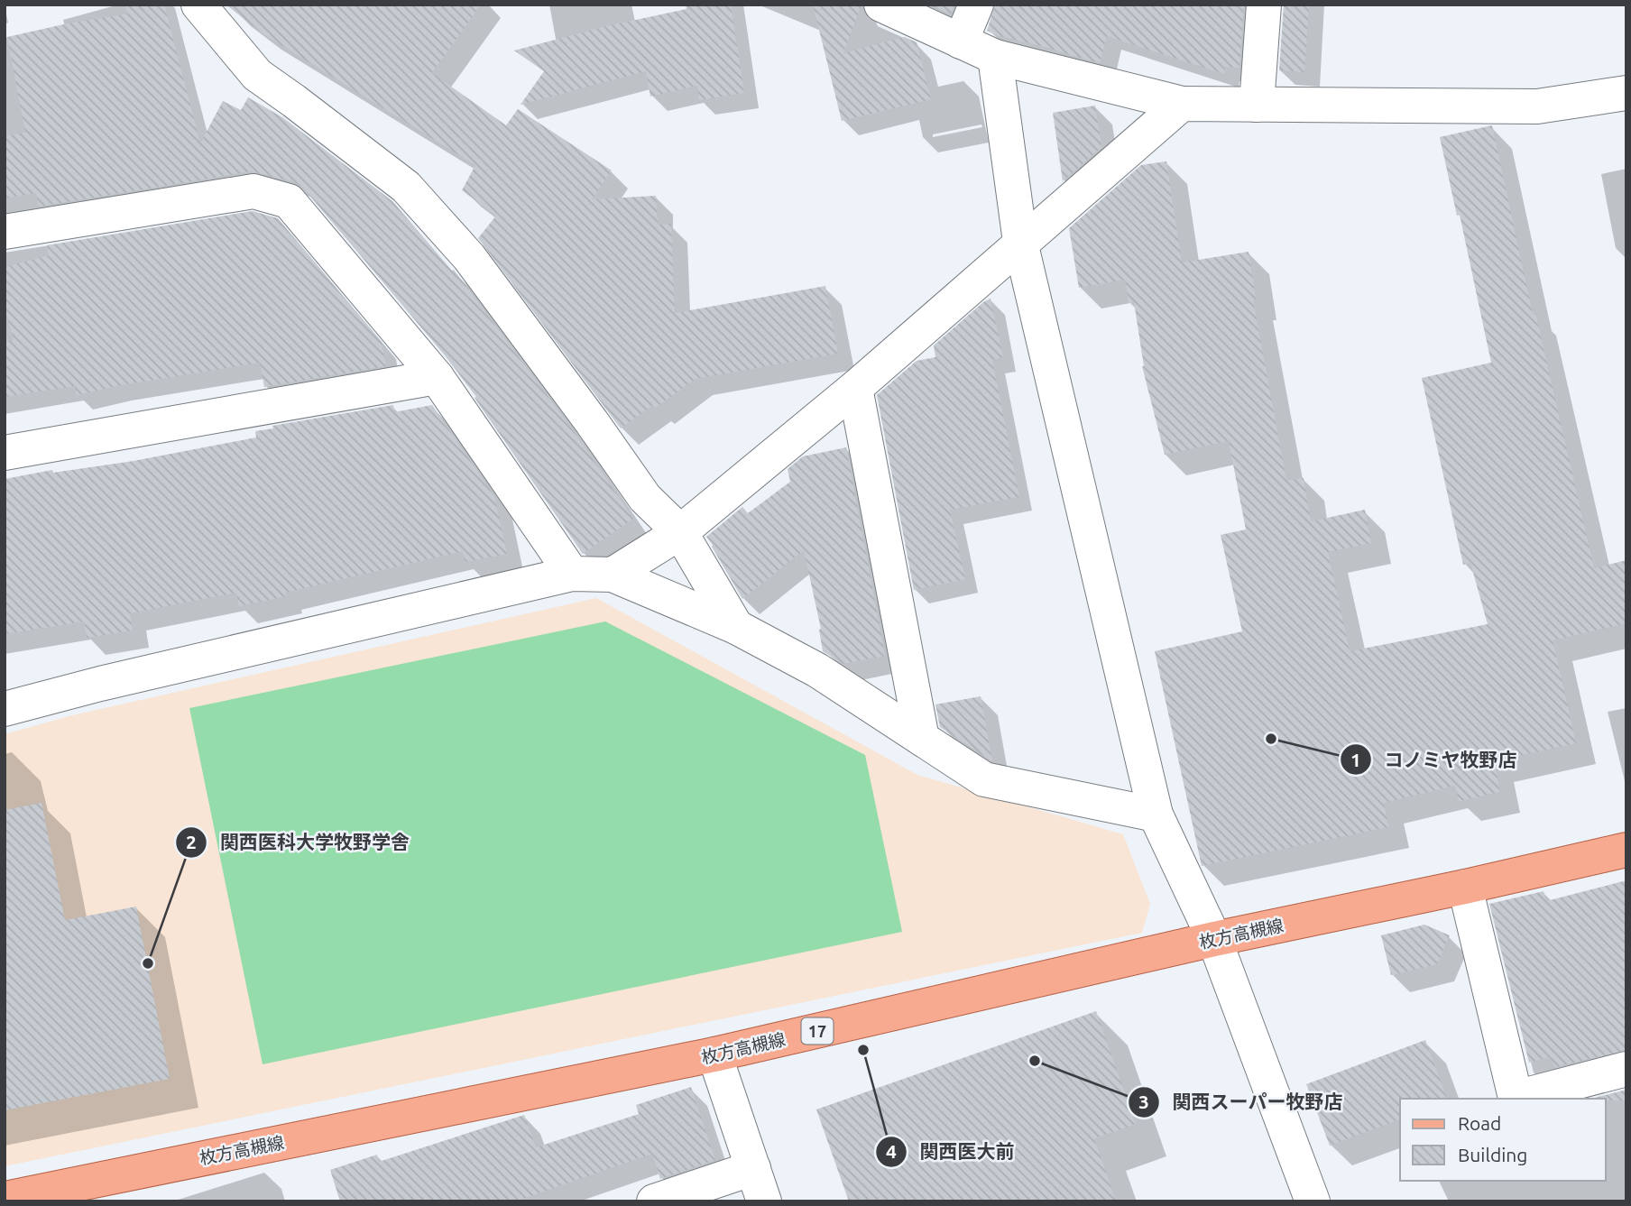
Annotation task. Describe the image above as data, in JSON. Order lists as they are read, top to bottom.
{
  "streets": {
    "main road": ["枚方高槻線", "17"]
  },
  "places": [
    "コノミヤ牧野店",
    "関西医科大学牧野学舎",
    "関西医大前",
    "関西スーパー牧野店"
  ],
  "legend": ["Road", "Building"]
}
